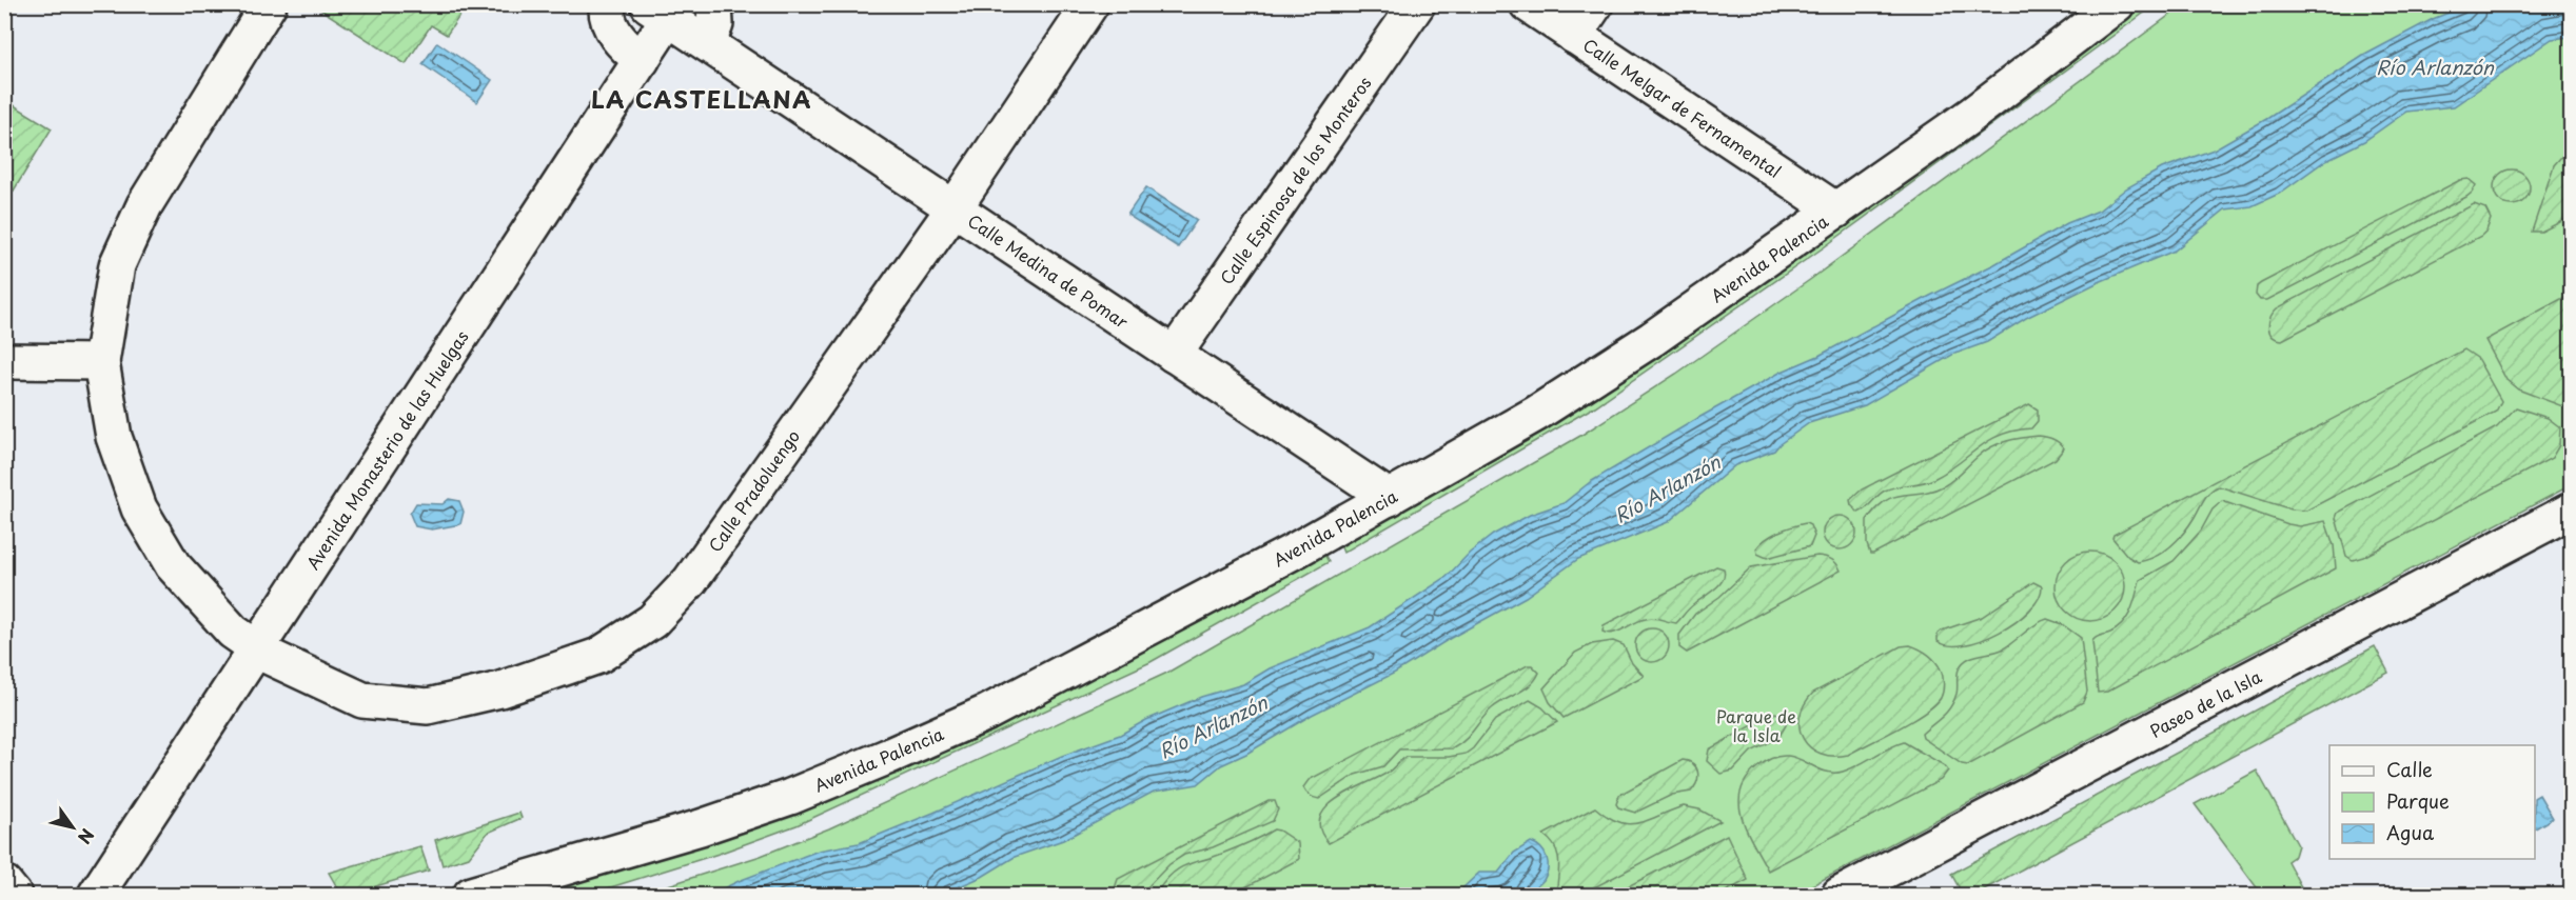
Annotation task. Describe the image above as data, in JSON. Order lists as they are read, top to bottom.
{
  "streets": {
    "main road": [
      "Calle Melgar de Fernamental",
      "Calle Espinosa de los Monteros",
      "Avenida Palencia",
      "Calle Medina de Pomar",
      "Avenida Monasterio de las Huelgas",
      "Calle Pradoluengo",
      "Paseo de la Isla"
    ]
  },
  "crossings": [
    ["Calle Melgar de Fernamental", "Avenida Palencia"],
    ["Calle Espinosa de los Monteros", "Calle Medina de Pomar"],
    ["Avenida Palencia", "Calle Medina de Pomar"],
    ["Calle Medina de Pomar", "Avenida Monasterio de las Huelgas"],
    ["Calle Medina de Pomar", "Calle Pradoluengo"],
    ["Avenida Monasterio de las Huelgas", "Calle Pradoluengo"]
  ],
  "districts": ["LA CASTELLANA"],
  "water": ["Río Arlanzón"],
  "parks": ["Parque de la Isla"],
  "legend": ["Calle", "Parque", "Agua"],
  "north": "bottom right"
}
